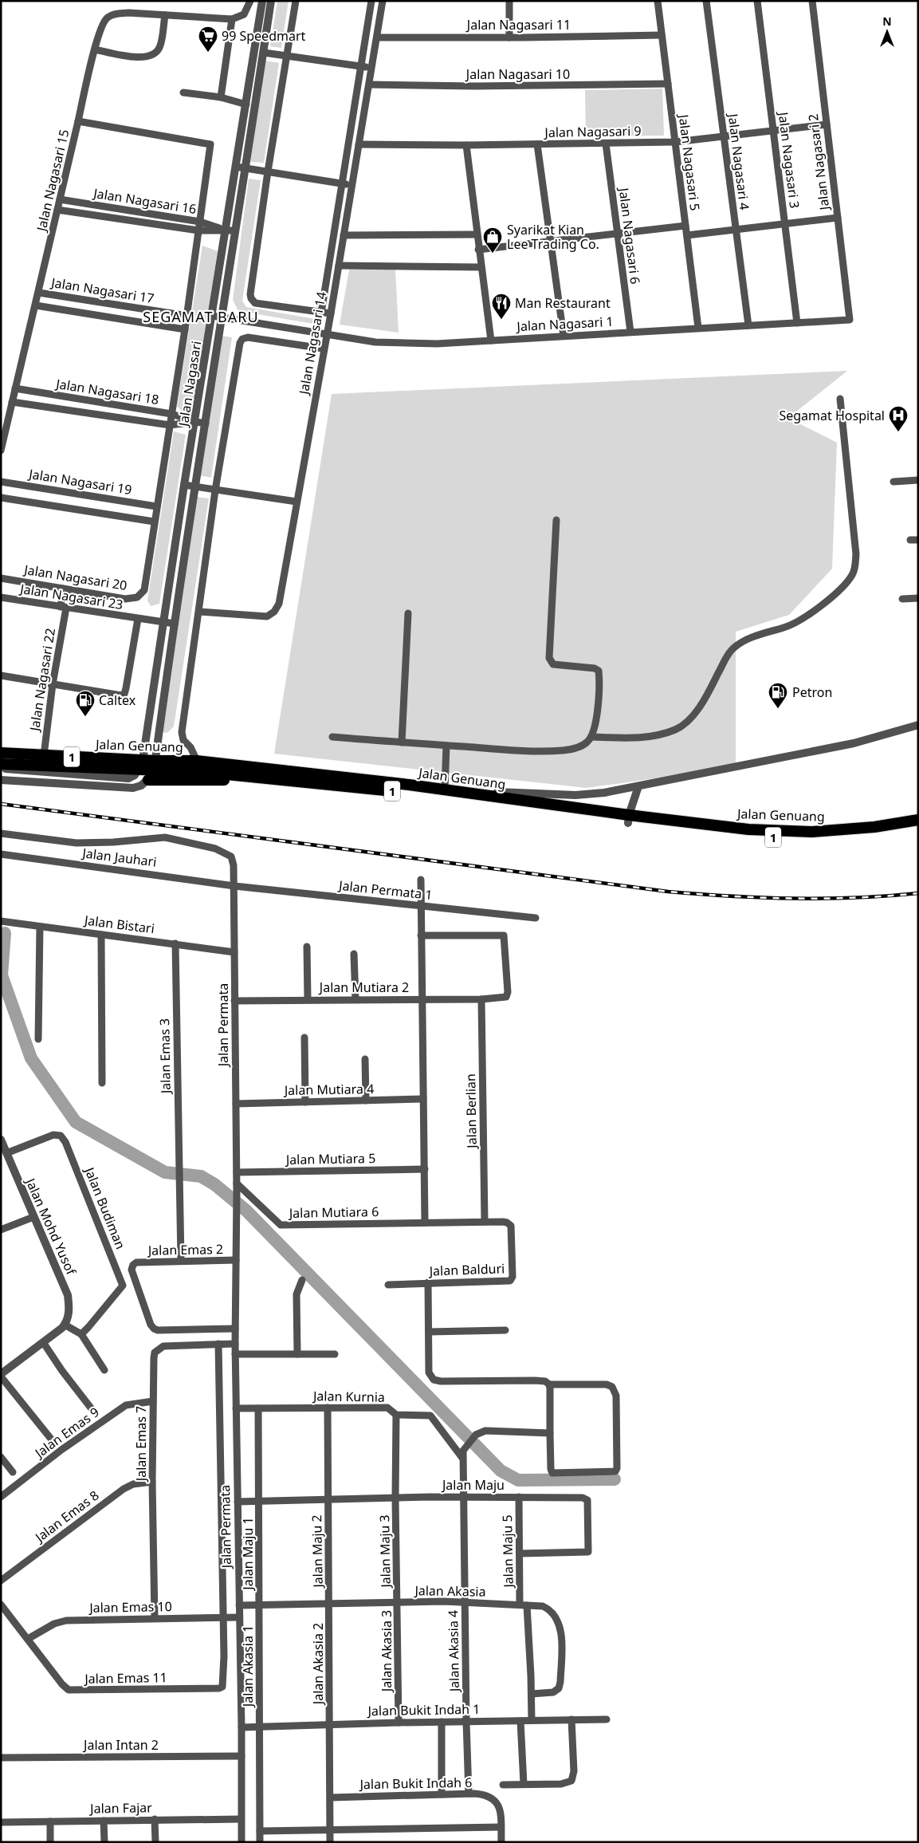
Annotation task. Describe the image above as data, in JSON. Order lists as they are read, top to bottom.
{
  "streets": {
    "highway": ["Jalan Genuang", "1"],
    "street": [
      "Jalan Nagasari 11",
      "Jalan Nagasari 10",
      "Jalan Nagasari 9",
      "Jalan Nagasari 3",
      "Jalan Nagasari 4",
      "Jalan Nagasari 2",
      "Jalan Nagasari 5",
      "Jalan Nagasari 15",
      "Jalan Nagasari 16",
      "Jalan Nagasari 6",
      "Jalan Nagasari 17",
      "Jalan Nagasari 1",
      "Jalan Nagasari 14",
      "Jalan Nagasari",
      "Jalan Nagasari 18",
      "Jalan Nagasari 19",
      "Jalan Nagasari 20",
      "Jalan Nagasari 23",
      "Jalan Nagasari 22",
      "Jalan Jauhari",
      "Jalan Permata 1",
      "Jalan Bistari",
      "Jalan Mutiara 2",
      "Jalan Permata",
      "Jalan Emas 3",
      "Jalan Mutiara 4",
      "Jalan Berlian",
      "Jalan Mutiara 5",
      "Jalan Budiman",
      "Jalan Mutiara 6",
      "Jalan Mohd Yusof",
      "Jalan Emas 2",
      "Jalan Balduri",
      "Jalan Kurnia",
      "Jalan Emas 9",
      "Jalan Emas 7",
      "Jalan Maju",
      "Jalan Emas 8",
      "Jalan Maju 2",
      "Jalan Maju 3",
      "Jalan Maju 5",
      "Jalan Maju 1",
      "Jalan Akasia",
      "Jalan Emas 10",
      "Jalan Akasia 3",
      "Jalan Akasia 4",
      "Jalan Akasia 2",
      "Jalan Akasia 1",
      "Jalan Emas 11",
      "Jalan Bukit Indah 1",
      "Jalan Intan 2",
      "Jalan Bukit Indah 6",
      "Jalan Fajar"
    ]
  },
  "crossings": [
    ["Jalan Nagasari 11", "Jalan Nagasari 5"],
    ["Jalan Nagasari 11", "Jalan Nagasari 14"],
    ["Jalan Nagasari 10", "Jalan Nagasari 5"],
    ["Jalan Nagasari 10", "Jalan Nagasari 14"],
    ["Jalan Nagasari 9", "Jalan Nagasari 3"],
    ["Jalan Nagasari 9", "Jalan Nagasari 4"],
    ["Jalan Nagasari 9", "Jalan Nagasari 2"],
    ["Jalan Nagasari 9", "Jalan Nagasari 5"],
    ["Jalan Nagasari 9", "Jalan Nagasari 6"],
    ["Jalan Nagasari 9", "Jalan Nagasari 14"],
    ["Jalan Nagasari 3", "Jalan Nagasari 1"],
    ["Jalan Nagasari 4", "Jalan Nagasari 1"],
    ["Jalan Nagasari 2", "Jalan Nagasari 1"],
    ["Jalan Nagasari 5", "Jalan Nagasari 1"],
    ["Jalan Nagasari 15", "Jalan Nagasari 16"],
    ["Jalan Nagasari 15", "Jalan Nagasari 17"],
    ["Jalan Nagasari 15", "Jalan Nagasari 18"],
    ["Jalan Nagasari 16", "Jalan Nagasari"],
    ["Jalan Nagasari 6", "Jalan Nagasari 1"],
    ["Jalan Nagasari 1", "Jalan Nagasari 14"],
    ["Jalan Nagasari 1", "Jalan Nagasari"],
    ["Jalan Nagasari", "Jalan Nagasari 18"],
    ["Jalan Nagasari", "Jalan Nagasari 23"],
    ["Jalan Nagasari", "Jalan Genuang"],
    ["Jalan Nagasari 20", "Jalan Nagasari 22"],
    ["Jalan Nagasari 23", "Jalan Nagasari 22"],
    ["Jalan Nagasari 22", "Jalan Genuang"],
    ["Jalan Jauhari", "Jalan Permata 1"],
    ["Jalan Jauhari", "Jalan Permata"],
    ["Jalan Permata 1", "Jalan Permata"],
    ["Jalan Bistari", "Jalan Permata"],
    ["Jalan Bistari", "Jalan Emas 3"],
    ["Jalan Mutiara 2", "Jalan Permata"],
    ["Jalan Permata", "Jalan Mutiara 4"],
    ["Jalan Permata", "Jalan Mutiara 5"],
    ["Jalan Permata", "Jalan Mutiara 6"],
    ["Jalan Permata", "Jalan Emas 2"],
    ["Jalan Permata", "Jalan Kurnia"],
    ["Jalan Permata", "Jalan Emas 7"],
    ["Jalan Permata", "Jalan Maju"],
    ["Jalan Permata", "Jalan Akasia"],
    ["Jalan Permata", "Jalan Emas 10"],
    ["Jalan Permata", "Jalan Bukit Indah 1"],
    ["Jalan Permata", "Jalan Intan 2"],
    ["Jalan Permata", "Jalan Fajar"],
    ["Jalan Emas 3", "Jalan Emas 2"],
    ["Jalan Berlian", "Jalan Mutiara 6"],
    ["Jalan Berlian", "Jalan Balduri"],
    ["Jalan Budiman", "Jalan Mohd Yusof"],
    ["Jalan Mutiara 6", "Jalan Balduri"],
    ["Jalan Kurnia", "Jalan Maju 2"],
    ["Jalan Kurnia", "Jalan Maju 3"],
    ["Jalan Kurnia", "Jalan Maju 1"],
    ["Jalan Kurnia", "Jalan Akasia 4"],
    ["Jalan Emas 9", "Jalan Emas 7"],
    ["Jalan Emas 7", "Jalan Emas 8"],
    ["Jalan Emas 7", "Jalan Emas 10"],
    ["Jalan Maju", "Jalan Maju 2"],
    ["Jalan Maju", "Jalan Maju 3"],
    ["Jalan Maju", "Jalan Maju 5"],
    ["Jalan Maju", "Jalan Maju 1"],
    ["Jalan Maju", "Jalan Akasia 4"],
    ["Jalan Maju 2", "Jalan Akasia"],
    ["Jalan Maju 2", "Jalan Akasia 2"],
    ["Jalan Maju 3", "Jalan Akasia"],
    ["Jalan Maju 3", "Jalan Akasia 3"],
    ["Jalan Maju 5", "Jalan Akasia"],
    ["Jalan Maju 5", "Jalan Bukit Indah 1"],
    ["Jalan Maju 1", "Jalan Akasia"],
    ["Jalan Maju 1", "Jalan Akasia 1"],
    ["Jalan Akasia", "Jalan Akasia 3"],
    ["Jalan Akasia", "Jalan Akasia 4"],
    ["Jalan Akasia", "Jalan Akasia 2"],
    ["Jalan Akasia", "Jalan Akasia 1"],
    ["Jalan Emas 10", "Jalan Emas 11"],
    ["Jalan Akasia 3", "Jalan Bukit Indah 1"],
    ["Jalan Akasia 4", "Jalan Bukit Indah 1"],
    ["Jalan Akasia 4", "Jalan Bukit Indah 6"],
    ["Jalan Akasia 2", "Jalan Bukit Indah 1"],
    ["Jalan Akasia 2", "Jalan Bukit Indah 6"],
    ["Jalan Akasia 1", "Jalan Bukit Indah 1"]
  ],
  "districts": ["SEGAMAT BARU"],
  "places": {
    "supermarket": ["99 Speedmart"],
    "shop": ["Syarikat Kian Lee Trading Co."],
    "restaurant": ["Man Restaurant"],
    "hospital": ["Segamat Hospital"],
    "fuel station": ["Petron", "Caltex"]
  },
  "north": "top"
}
